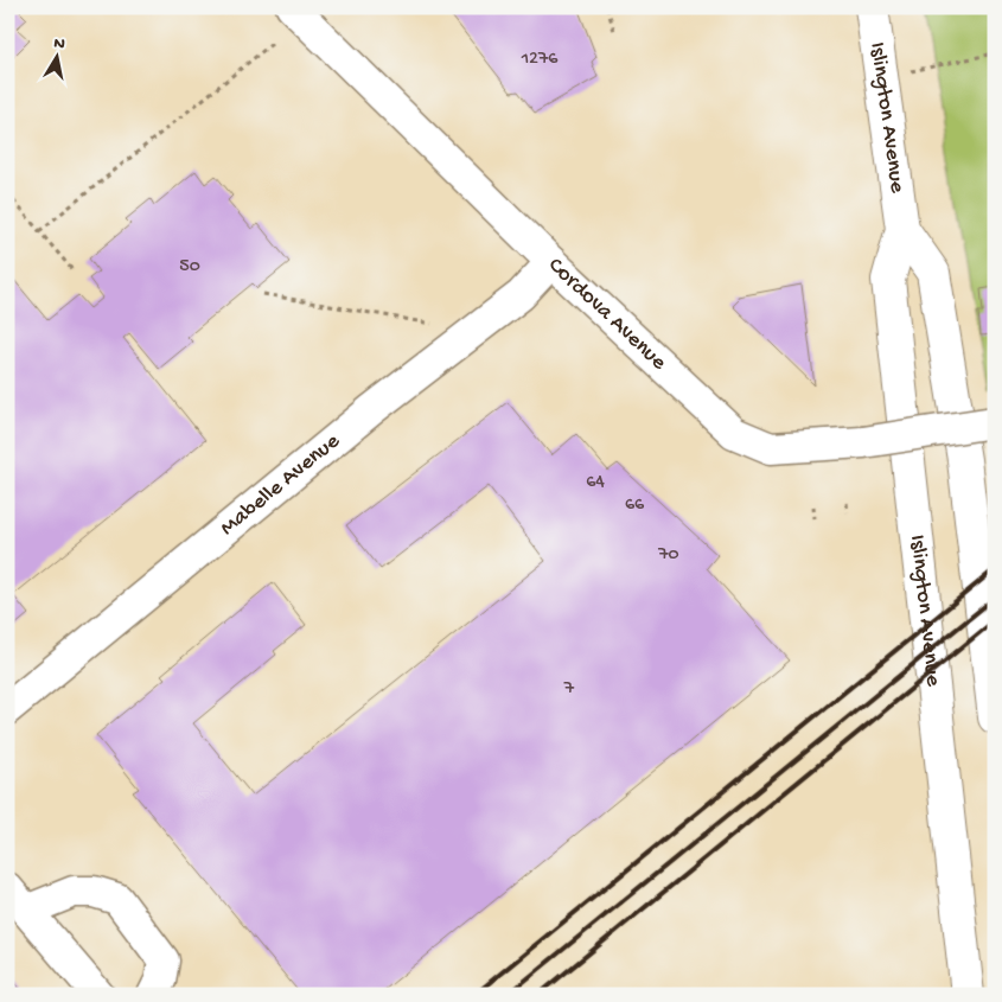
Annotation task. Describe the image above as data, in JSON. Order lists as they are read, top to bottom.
{
  "streets": {
    "main road": ["Islington Avenue"],
    "street": ["Cordova Avenue", "Mabelle Avenue"]
  },
  "crossings": [
    ["Cordova Avenue", "Mabelle Avenue"]
  ],
  "house_numbers": [
    "1276",
    "50",
    "64",
    "66",
    "70",
    "7"
  ],
  "north": "top"
}
